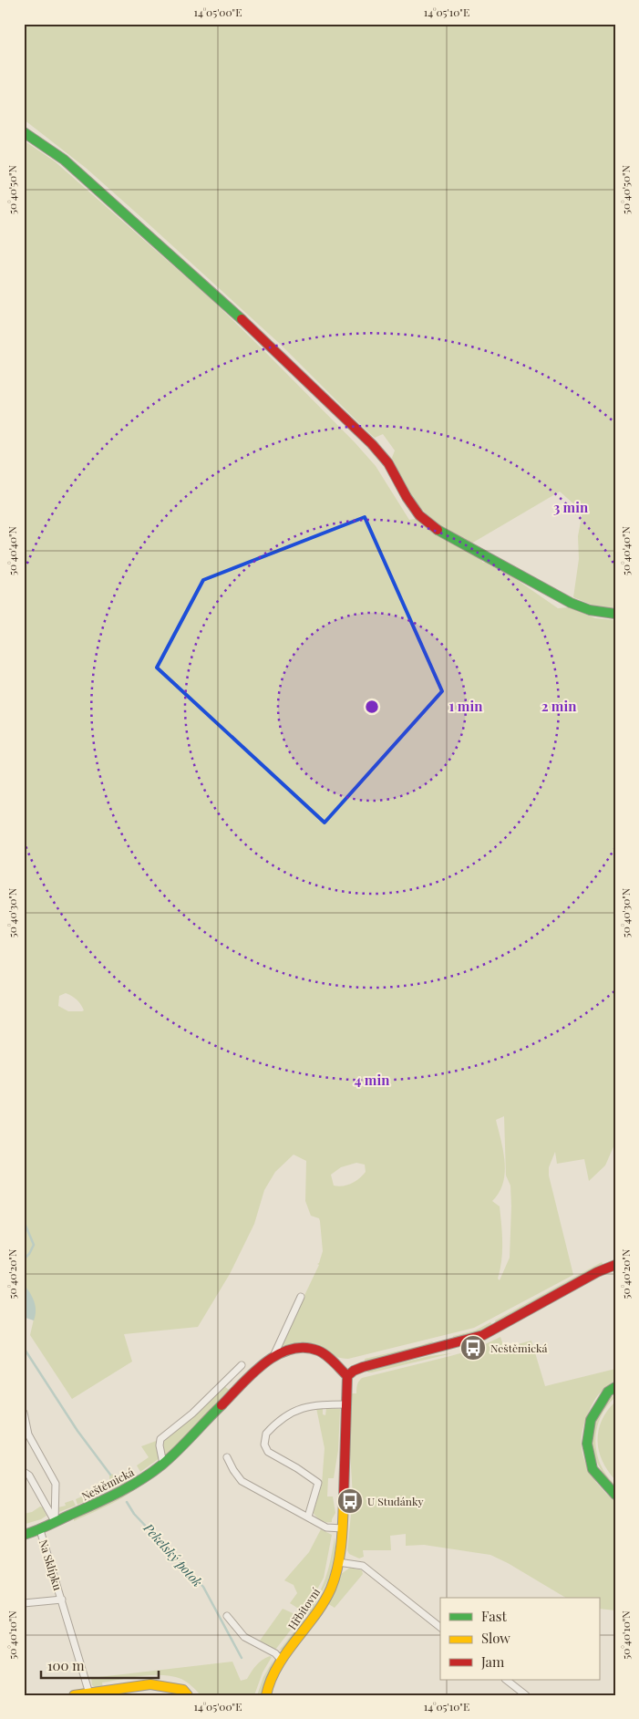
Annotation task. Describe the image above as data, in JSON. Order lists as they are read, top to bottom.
{
  "streets": {
    "street": ["Neštěmická", "Na Sklípku", "Hřbitovní"]
  },
  "crossings": [
    ["Neštěmická", "Na Sklípku"],
    ["Neštěmická", "Hřbitovní"]
  ],
  "water": ["Pekelský potok"],
  "places": {
    "bus stop": ["Neštěmická", "U Studánky"]
  },
  "legend": ["Fast", "Slow", "Jam"],
  "scale_bar": "100 m",
  "coordinates": [
    "14°05'00\"E",
    "14°05'10\"E",
    "50°40'50\"N",
    "50°40'40\"N",
    "50°40'30\"N",
    "50°40'20\"N",
    "50°40'10\"N"
  ],
  "rings": [
    "3 min",
    "1 min",
    "2 min",
    "4 min"
  ]
}
